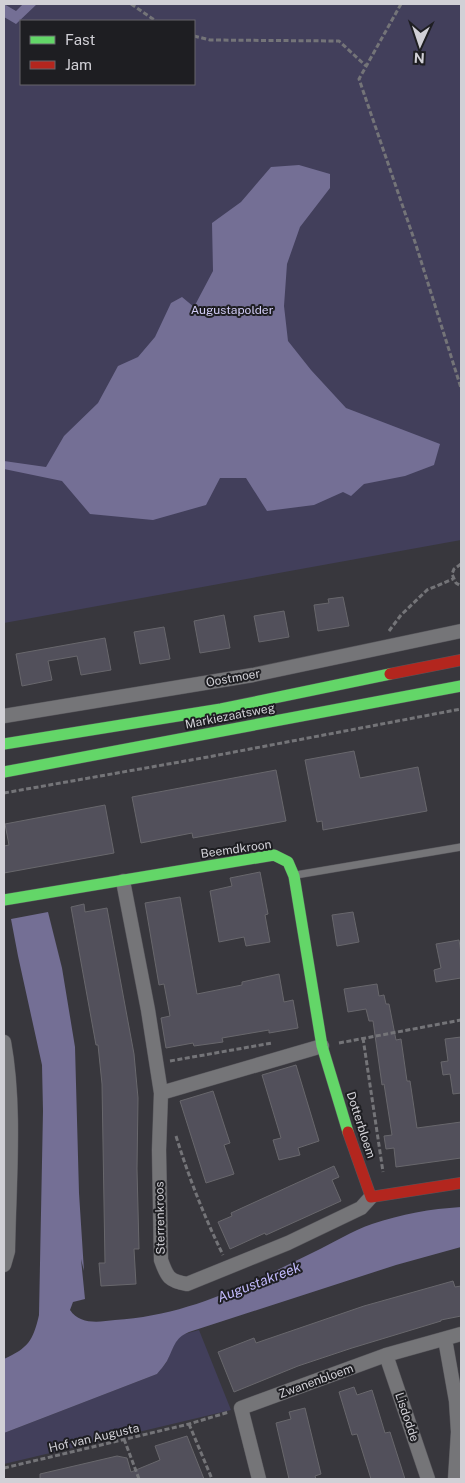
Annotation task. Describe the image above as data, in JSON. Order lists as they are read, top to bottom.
{
  "streets": {
    "main road": ["Markiezaatsweg", "Beemdkroon", "Dotterbloem"],
    "street": [
      "Oostmoer",
      "Sterrenkroos",
      "Zwanenbloem",
      "Lisdodde"
    ],
    "path": ["Hof van Augusta"]
  },
  "crossings": [
    ["Beemdkroon", "Dotterbloem"],
    ["Beemdkroon", "Sterrenkroos"],
    ["Dotterbloem", "Sterrenkroos"],
    ["Zwanenbloem", "Lisdodde"],
    ["Zwanenbloem", "Hof van Augusta"]
  ],
  "water": ["Augustakreek"],
  "parks": ["Augustapolder"],
  "legend": ["Fast", "Jam"],
  "north": "bottom"
}
